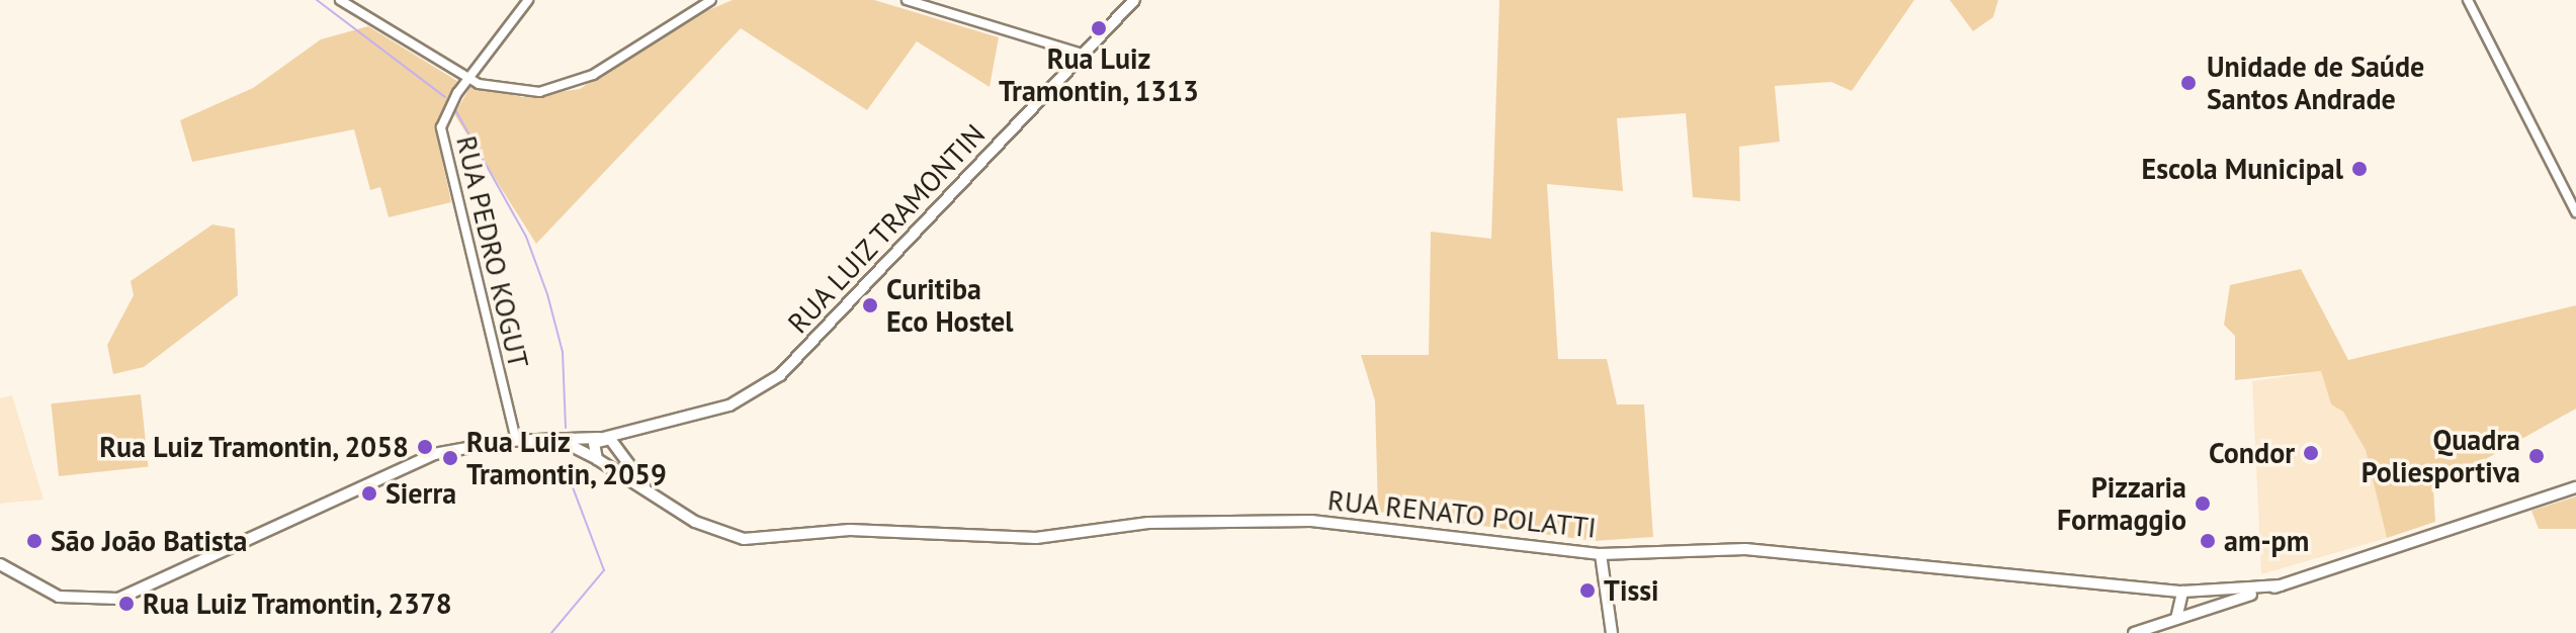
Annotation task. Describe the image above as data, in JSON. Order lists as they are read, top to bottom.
{
  "streets": {
    "main road": ["RUA LUIZ TRAMONTIN", "RUA RENATO POLATTI"],
    "street": ["RUA PEDRO KOGUT"]
  },
  "crossings": [
    ["RUA LUIZ TRAMONTIN", "RUA PEDRO KOGUT"],
    ["RUA LUIZ TRAMONTIN", "RUA RENATO POLATTI"]
  ],
  "places": [
    "Rua Luiz Tramontin, 1313",
    "Unidade de Saúde Santos Andrade",
    "Escola Municipal",
    "Curitiba Eco Hostel",
    "Rua Luiz Tramontin, 2058",
    "Condor",
    "Quadra Poliesportiva",
    "Rua Luiz Tramontin, 2059",
    "Sierra",
    "Pizzaria Formaggio",
    "São João Batista",
    "am-pm",
    "Tissi",
    "Rua Luiz Tramontin, 2378"
  ]
}
